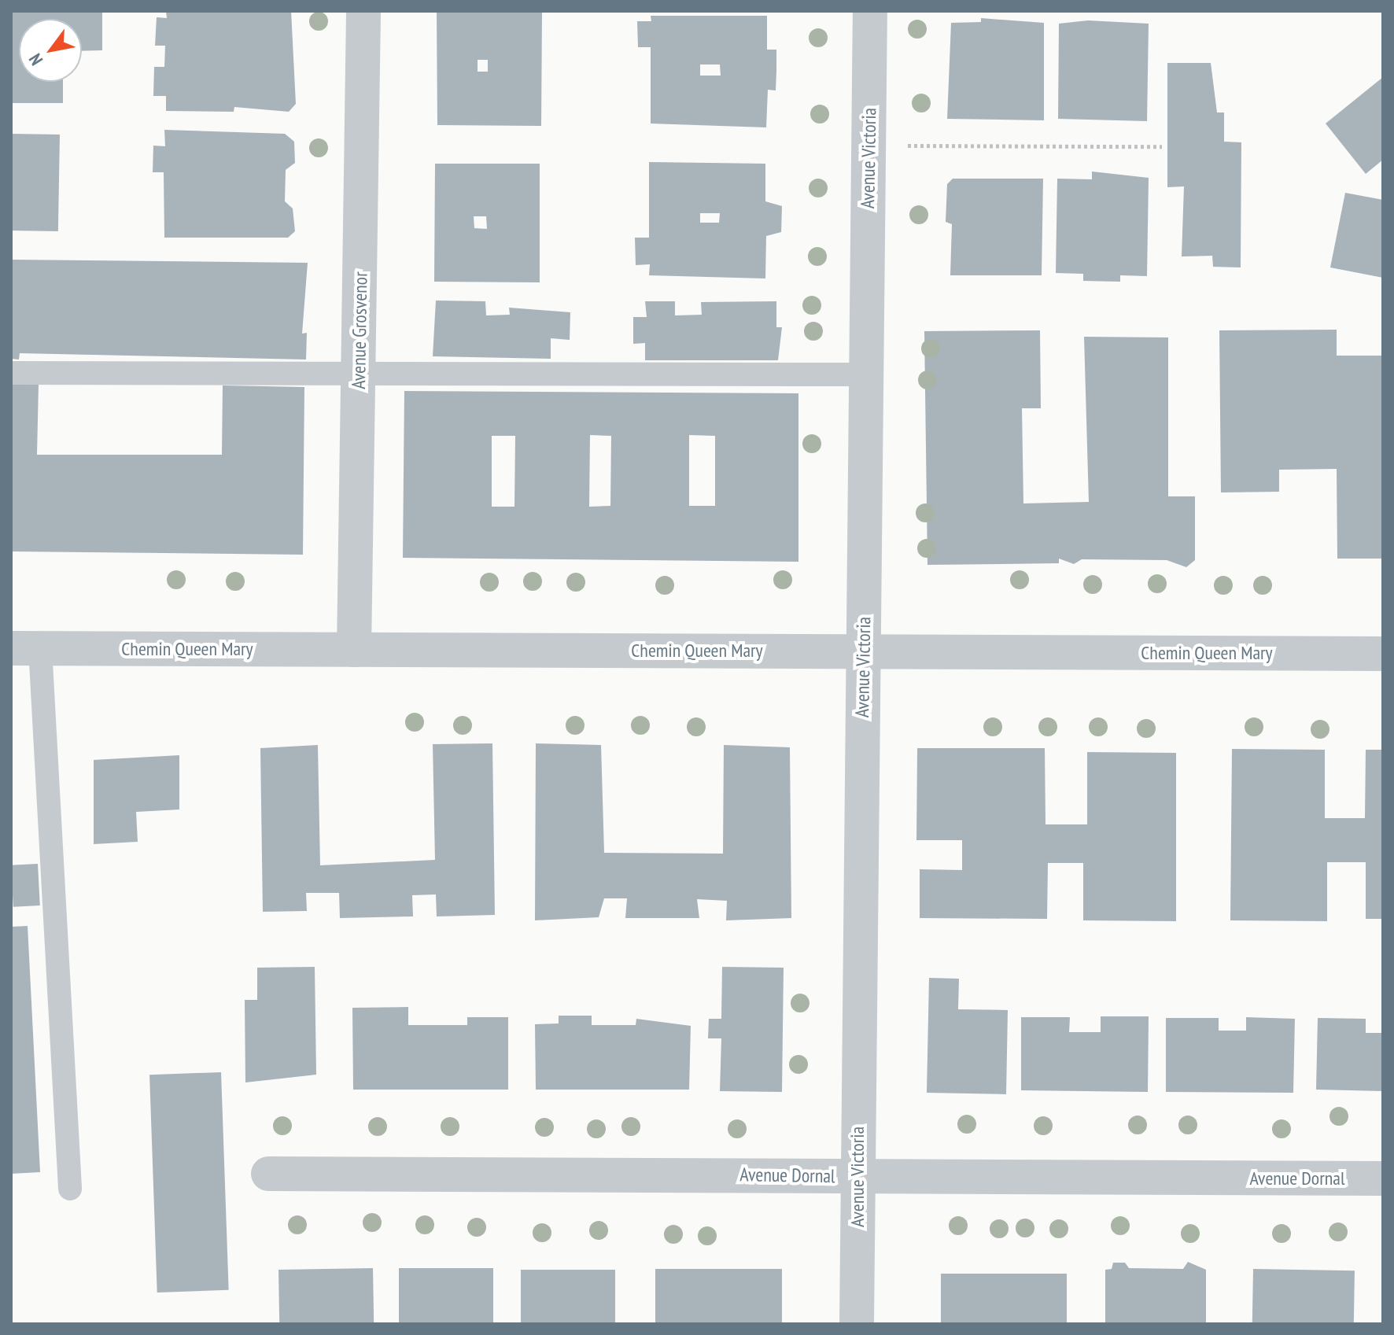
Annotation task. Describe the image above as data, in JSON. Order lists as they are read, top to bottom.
{
  "streets": {
    "street": [
      "Avenue Victoria",
      "Avenue Grosvenor",
      "Chemin Queen Mary",
      "Avenue Dornal"
    ]
  },
  "crossings": [
    ["Avenue Victoria", "Chemin Queen Mary"],
    ["Avenue Victoria", "Avenue Dornal"],
    ["Avenue Grosvenor", "Chemin Queen Mary"]
  ],
  "north": "bottom left"
}
